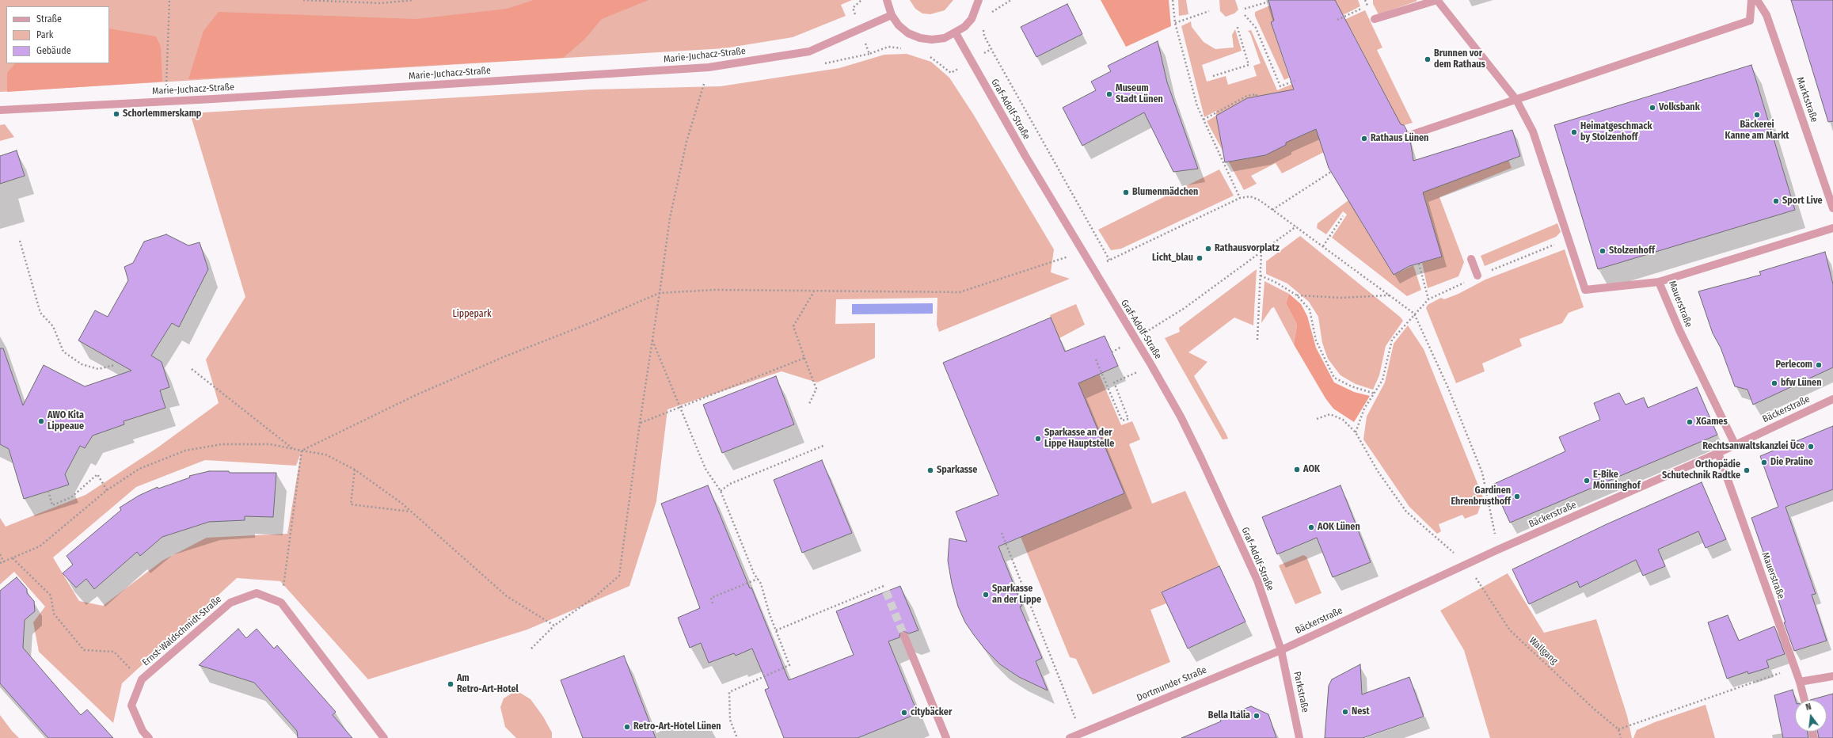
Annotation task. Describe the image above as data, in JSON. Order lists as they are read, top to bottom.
{
  "streets": {
    "street": [
      "Marie-Juchacz-Straße",
      "Marktstraße",
      "Graf-Adolf-Straße",
      "Mauerstraße",
      "Bäckerstraße",
      "Ernst-Waldschmidt-Straße",
      "Dortmunder Straße",
      "Parkstraße"
    ],
    "path": ["Wallgang"]
  },
  "crossings": [
    ["Graf-Adolf-Straße", "Bäckerstraße"],
    ["Graf-Adolf-Straße", "Dortmunder Straße"],
    ["Graf-Adolf-Straße", "Parkstraße"],
    ["Mauerstraße", "Bäckerstraße"],
    ["Bäckerstraße", "Wallgang"],
    ["Bäckerstraße", "Dortmunder Straße"],
    ["Bäckerstraße", "Parkstraße"],
    ["Dortmunder Straße", "Parkstraße"]
  ],
  "parks": ["Lippepark"],
  "places": [
    "Brunnen vor dem Rathaus",
    "Museum Stadt Lünen",
    "Volksbank",
    "Schorlemmerskamp",
    "Bäckerei Kanne am Markt",
    "Heimatgeschmack by Stolzenhoff",
    "Rathaus Lünen",
    "Blumenmädchen",
    "Sport Live",
    "Rathausvorplatz",
    "Stolzenhoff",
    "Licht_blau",
    "Perlecom",
    "bfw Lünen",
    "AWO Kita Lippeaue",
    "XGames",
    "Sparkasse an der Lippe Hauptstelle",
    "Rechtsanwaltskanzlei Üce",
    "Die Praline",
    "AOK",
    "Sparkasse",
    "Orthopädie Schutechnik Radtke",
    "E-Bike Mönninghof",
    "Gardinen Ehrenbrusthoff",
    "AOK Lünen",
    "Sparkasse an der Lippe",
    "Am Retro-Art-Hotel",
    "Nest",
    "citybäcker",
    "Bella Italia",
    "Retro-Art-Hotel Lünen"
  ],
  "legend": ["Straße", "Park", "Gebäude"],
  "north": "top"
}
